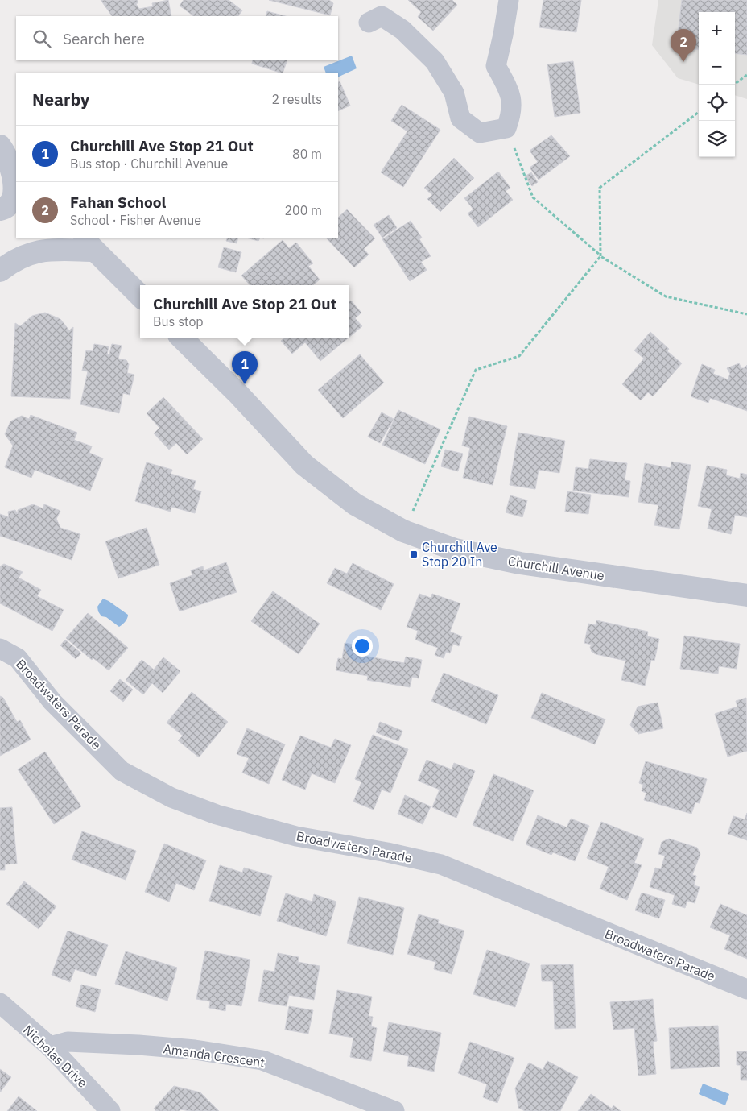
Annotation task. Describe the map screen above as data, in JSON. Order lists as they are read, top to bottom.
{
  "streets": {
    "street": [
      "Churchill Avenue",
      "Broadwaters Parade",
      "Amanda Crescent",
      "Nicholas Drive"
    ]
  },
  "crossings": [
    ["Amanda Crescent", "Nicholas Drive"]
  ],
  "places": {
    "transit": ["Churchill Ave Stop 20 In"]
  },
  "page": {
    "map_buttons": ["+", "−"],
    "search": "Search here",
    "pins": ["2", "1"],
    "heading": ["Nearby", "2 results"],
    "list": [
      {
        "mark": "1",
        "name": "Churchill Ave Stop 21 Out",
        "note": "Bus stop · Churchill Avenue",
        "value": "80 m"
      },
      {
        "mark": "2",
        "name": "Fahan School",
        "note": "School · Fisher Avenue",
        "value": "200 m"
      }
    ],
    "popup": ["Churchill Ave Stop 21 Out", "Bus stop"]
  }
}
